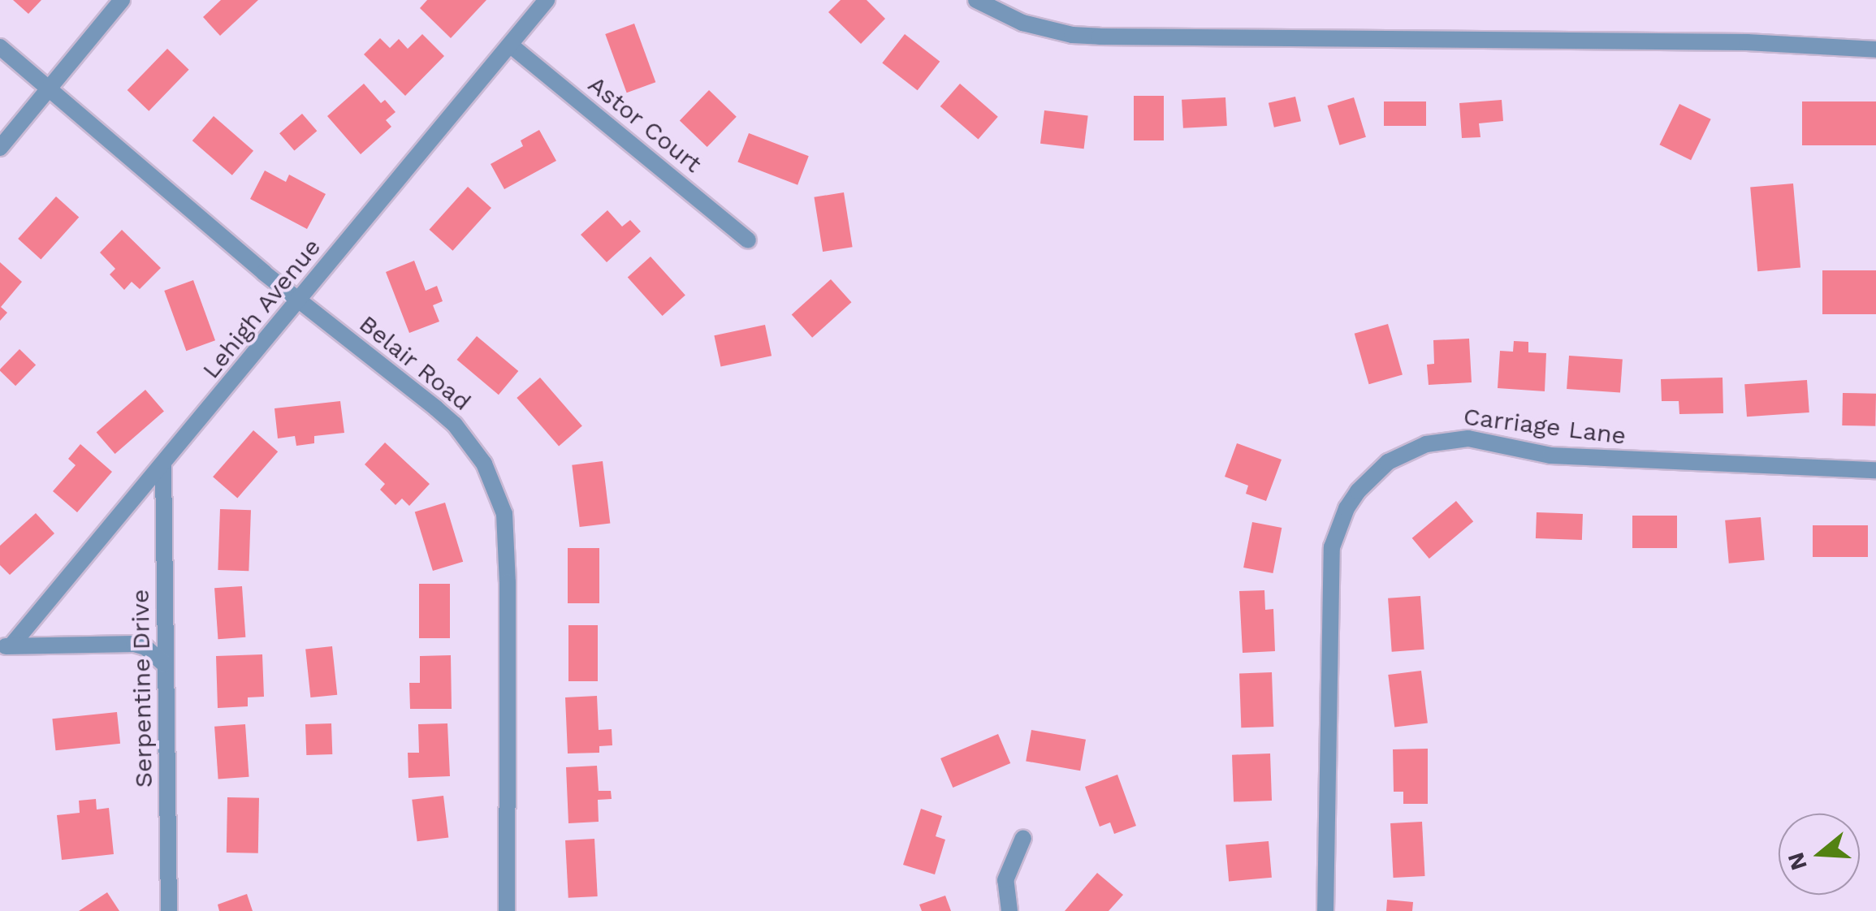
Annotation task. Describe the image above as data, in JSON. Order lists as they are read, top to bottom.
{
  "streets": {
    "street": [
      "Astor Court",
      "Lehigh Avenue",
      "Belair Road",
      "Carriage Lane",
      "Serpentine Drive"
    ]
  },
  "crossings": [
    ["Astor Court", "Lehigh Avenue"],
    ["Lehigh Avenue", "Belair Road"],
    ["Lehigh Avenue", "Serpentine Drive"]
  ],
  "north": "left"
}
